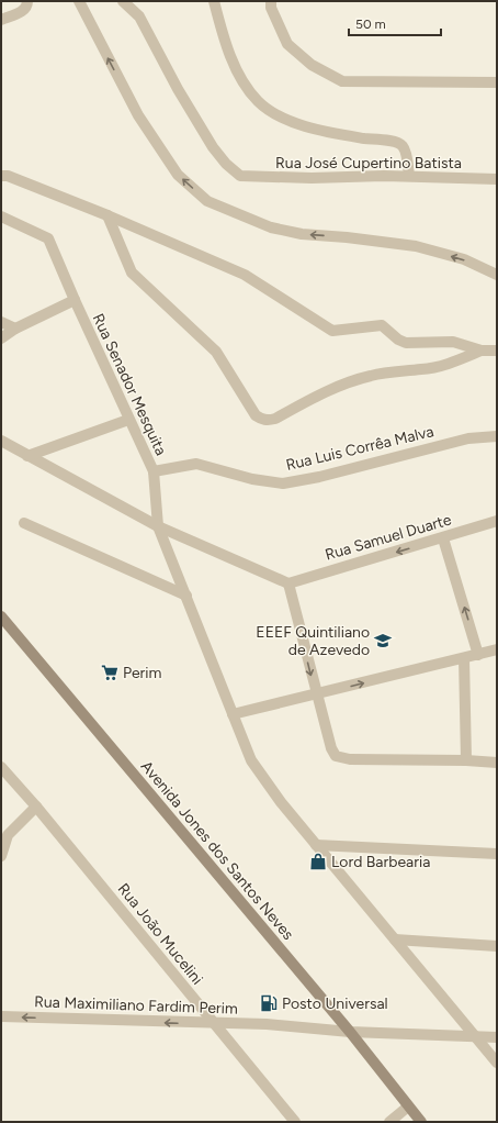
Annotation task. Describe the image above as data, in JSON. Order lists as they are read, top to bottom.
{
  "streets": {
    "main road": ["Avenida Jones dos Santos Neves"],
    "street": [
      "Rua José Cupertino Batista",
      "Rua Senador Mesquita",
      "Rua Luis Corrêa Malva",
      "Rua Samuel Duarte",
      "Rua João Mucelini",
      "Rua Maximiliano Fardim Perim"
    ]
  },
  "crossings": [
    ["Rua Senador Mesquita", "Rua Luis Corrêa Malva"],
    ["Rua Senador Mesquita", "Rua Maximiliano Fardim Perim"],
    ["Avenida Jones dos Santos Neves", "Rua Maximiliano Fardim Perim"],
    ["Rua João Mucelini", "Rua Maximiliano Fardim Perim"]
  ],
  "one_way": ["Rua Samuel Duarte", "Rua Maximiliano Fardim Perim"],
  "places": {
    "school or university": ["EEEF Quintiliano de Azevedo"],
    "supermarket": ["Perim"],
    "shop": ["Lord Barbearia"],
    "fuel station": ["Posto Universal"]
  },
  "scale_bar": "50 m"
}
